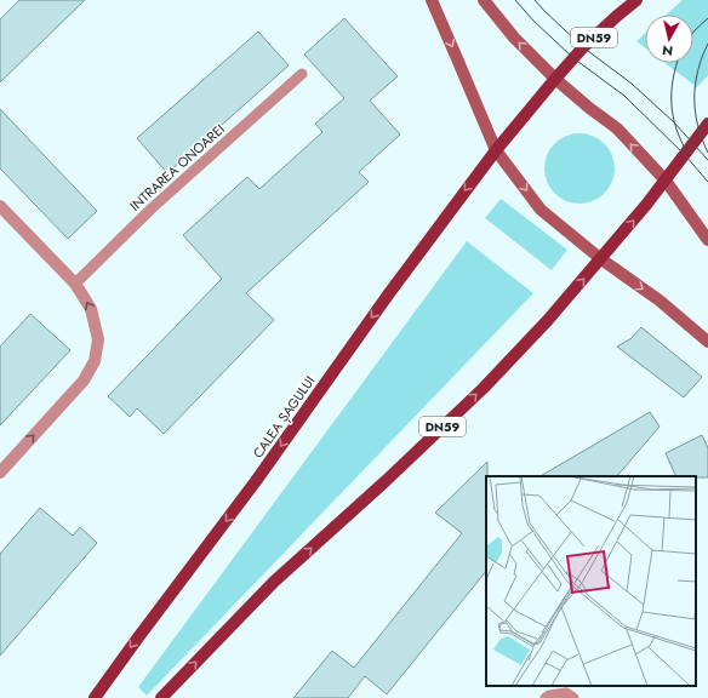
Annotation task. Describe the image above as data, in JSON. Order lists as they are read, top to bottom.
{
  "streets": {
    "main road": ["DN59", "CALEA ȘAGULUI"],
    "lane": ["INTRAREA ONOAREI"]
  },
  "crossings": [
    ["DN59", "CALEA ȘAGULUI"]
  ],
  "north": "bottom"
}
